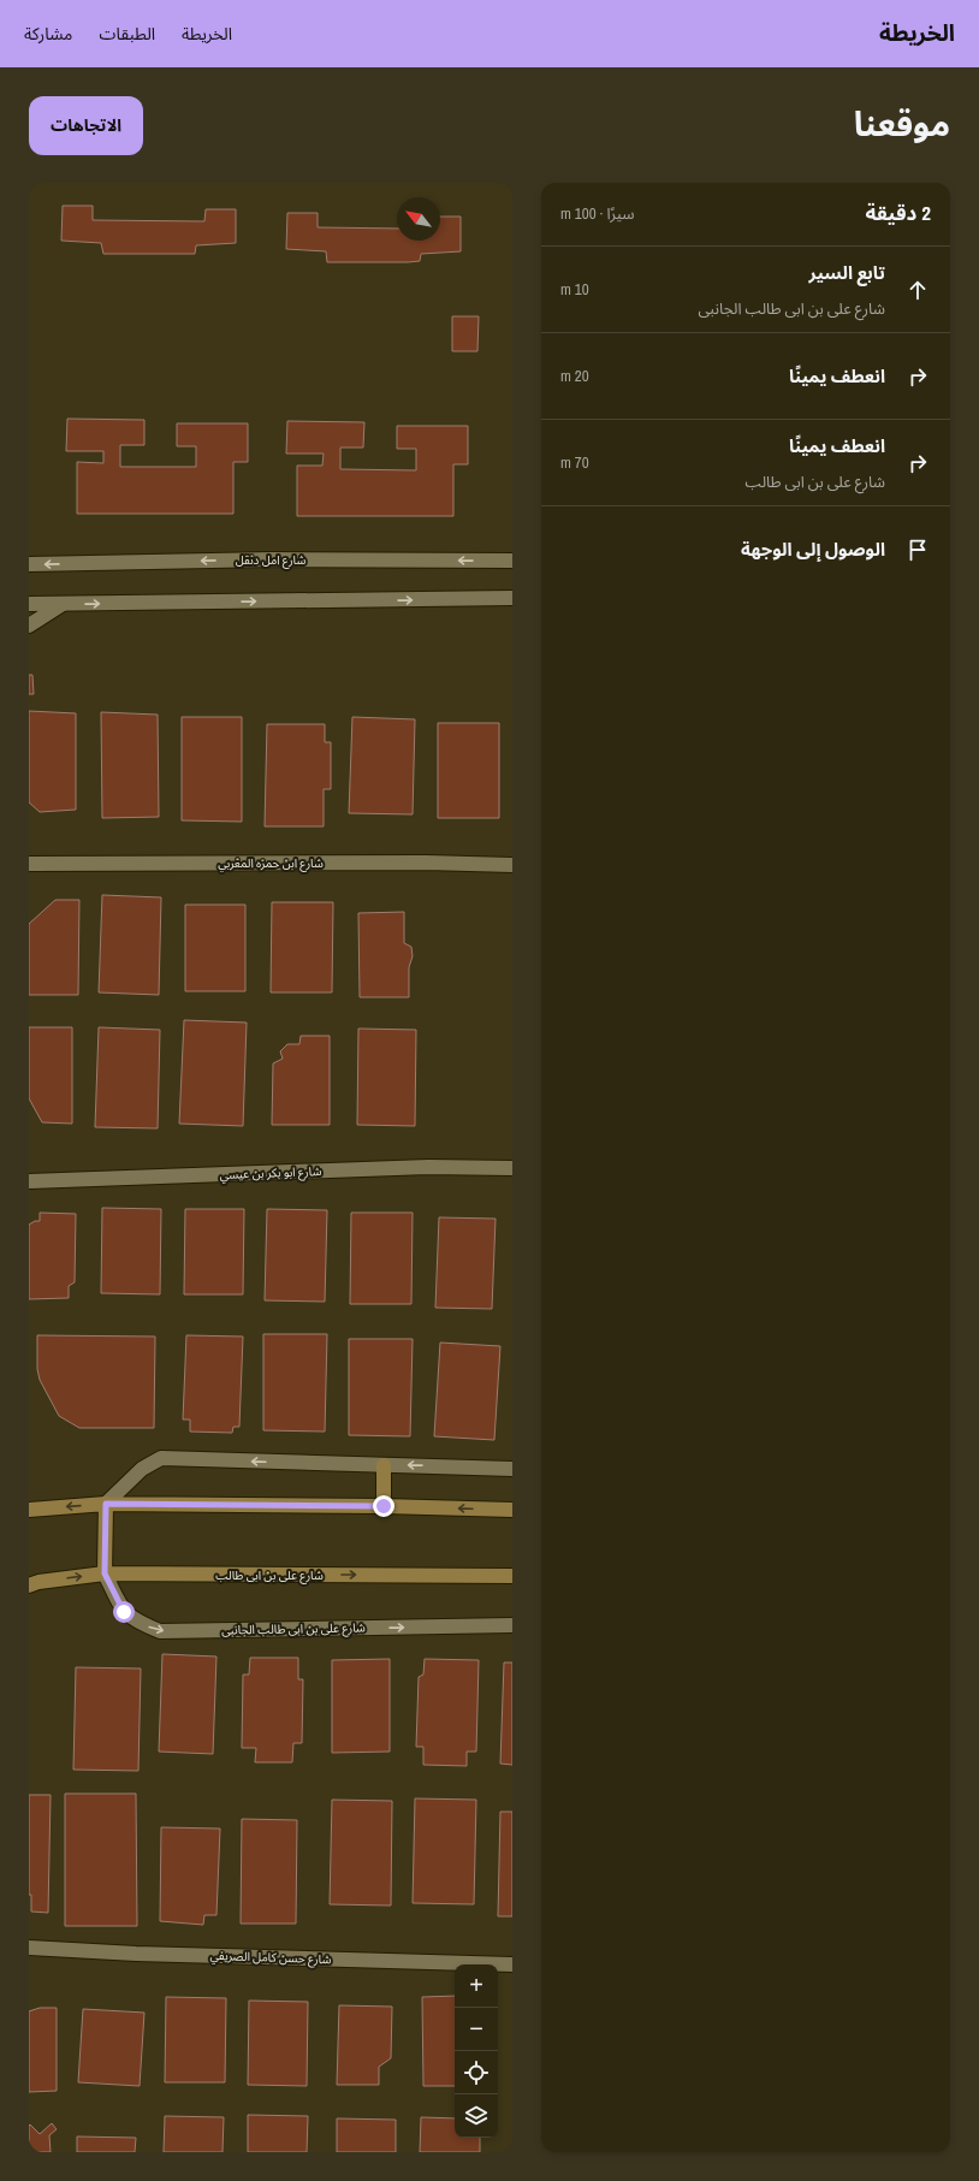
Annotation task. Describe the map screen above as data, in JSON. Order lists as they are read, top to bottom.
{
  "streets": {
    "main road": ["شارع على بن ابى طالب"],
    "street": [
      "شارع امل دنقل",
      "شارع ابن حمزه المغربي",
      "شارع ابو بكر بن عيسي",
      "شارع على بن ابى طالب الجانبى",
      "شارع حسن كامل الصريفي"
    ]
  },
  "crossings": [
    ["شارع على بن ابى طالب", "شارع على بن ابى طالب الجانبى"]
  ],
  "one_way": ["شارع على بن ابى طالب الجانبى"],
  "north": "top left",
  "page": {
    "header": "الخريطة",
    "nav": ["الخريطة", "الطبقات", "مشاركة"],
    "title": "موقعنا",
    "buttons": "الاتجاهات",
    "heading": ["2 دقيقة", "سيرًا · 100 m"],
    "list": [
      ["تابع السير", "شارع على بن ابى طالب الجانبى", "10 m"],
      ["انعطف يمينًا", "20 m"],
      ["انعطف يمينًا", "شارع على بن ابى طالب", "70 m"],
      "الوصول إلى الوجهة"
    ],
    "map_buttons": ["+", "−"]
  }
}
